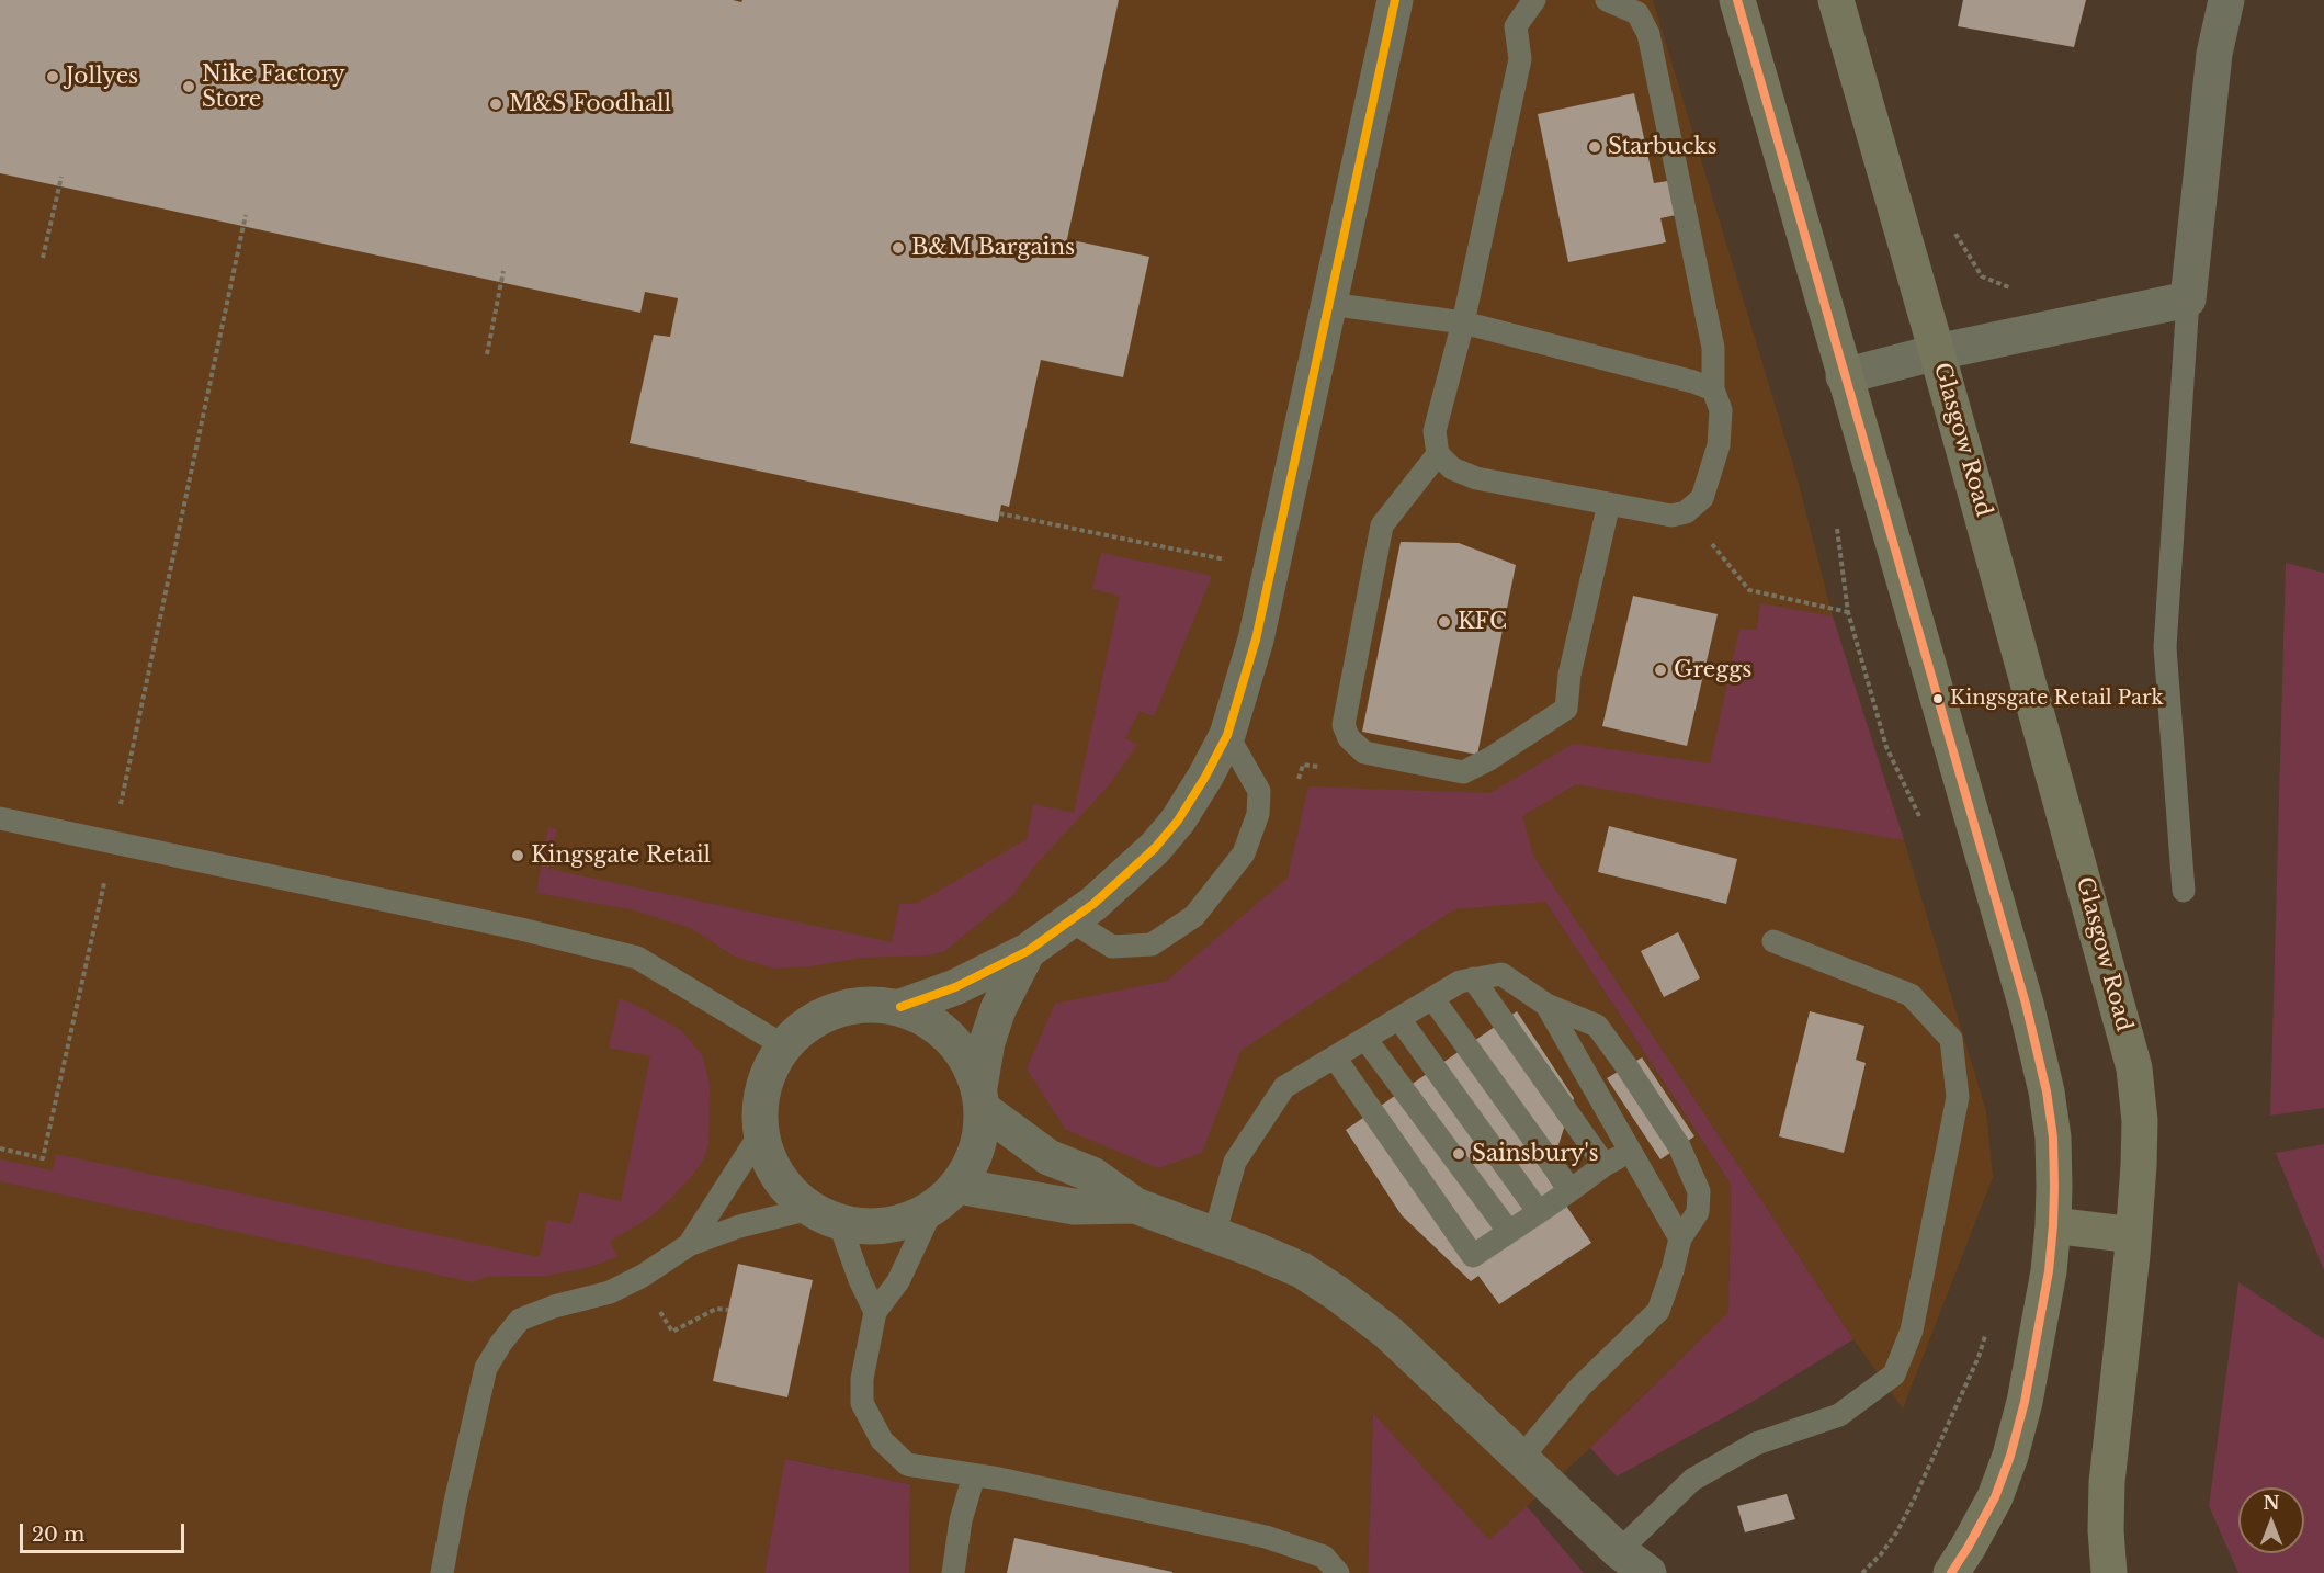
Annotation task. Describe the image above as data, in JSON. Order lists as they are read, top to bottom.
{
  "streets": {
    "main road": ["Glasgow Road"]
  },
  "places": [
    "Jollyes",
    "Nike Factory Store",
    "M&S Foodhall",
    "Starbucks",
    "B&M Bargains",
    "KFC",
    "Greggs",
    "Kingsgate Retail Park",
    "Kingsgate Retail",
    "Sainsbury's"
  ],
  "scale_bar": "20 m",
  "north": "top"
}
